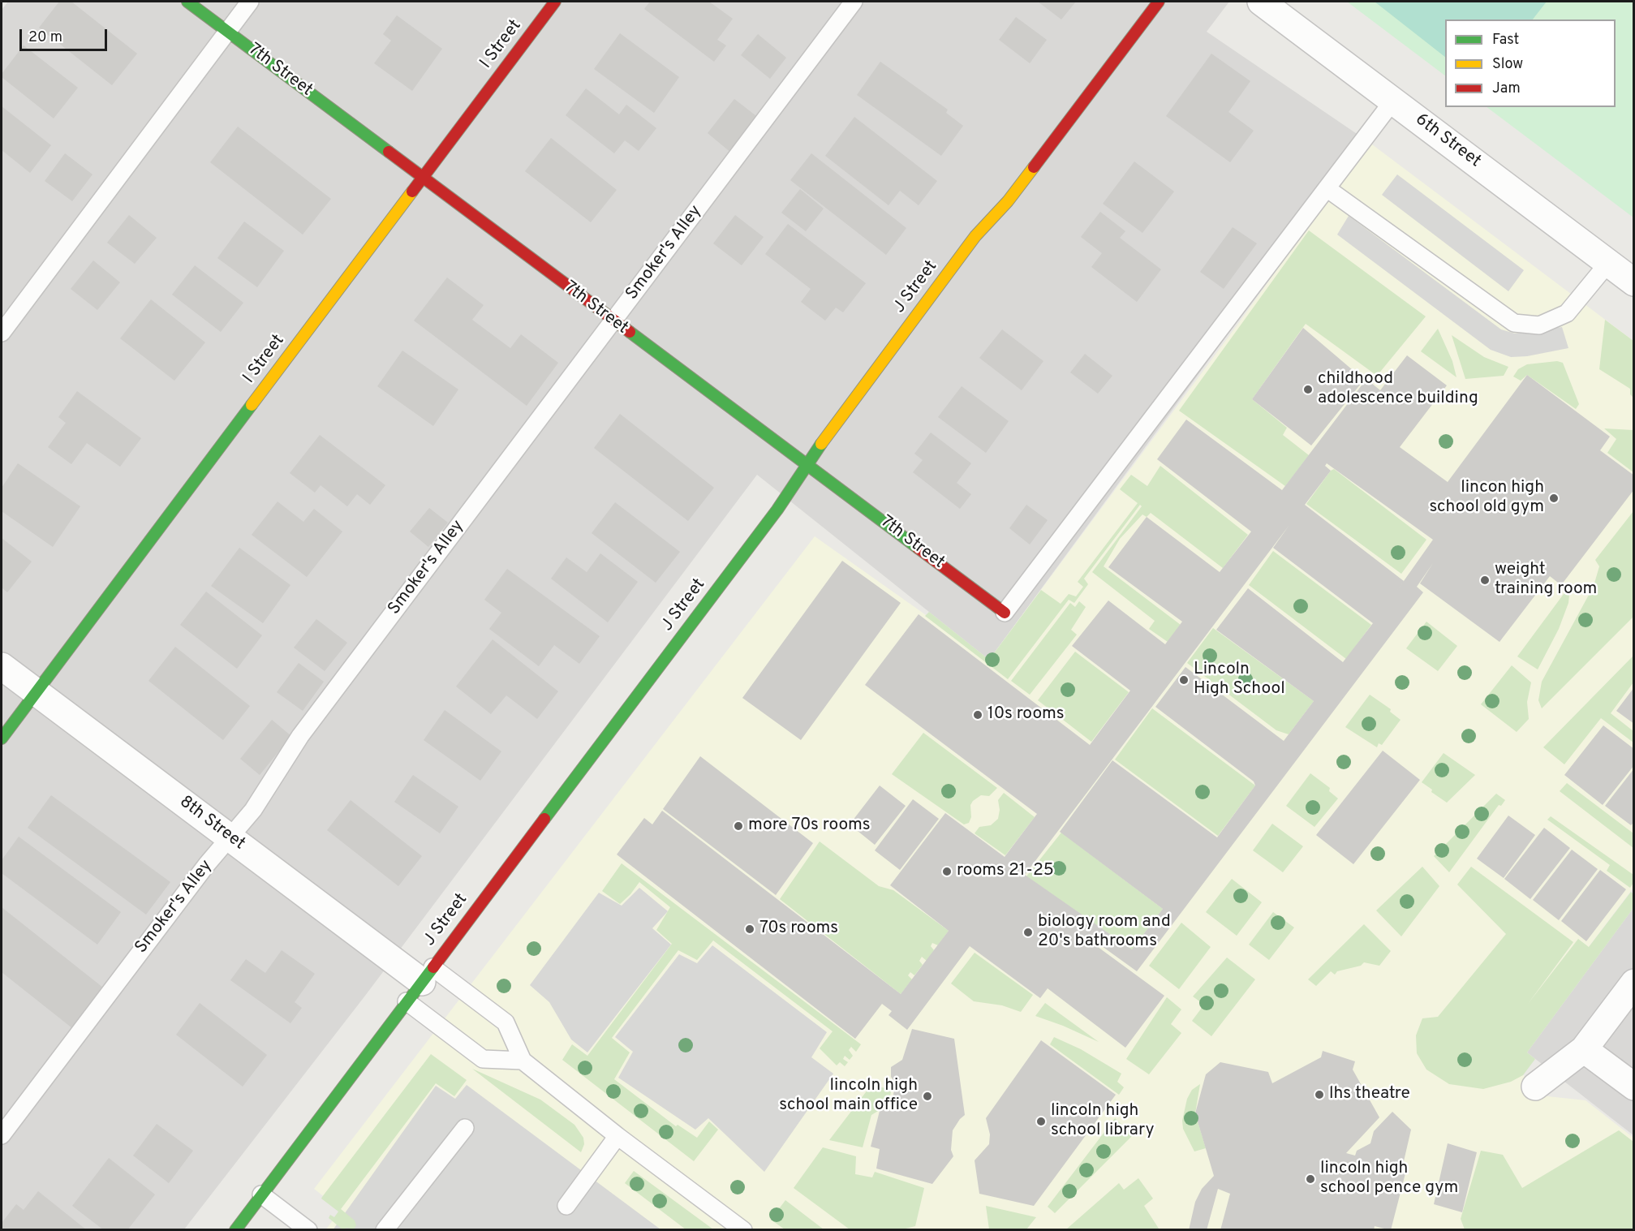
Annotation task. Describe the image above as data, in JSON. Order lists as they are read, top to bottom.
{
  "streets": {
    "street": [
      "I Street",
      "7th Street",
      "6th Street",
      "J Street",
      "8th Street"
    ],
    "lane": ["Smoker's Alley"]
  },
  "crossings": [
    ["I Street", "7th Street"],
    ["I Street", "8th Street"],
    ["7th Street", "Smoker's Alley"],
    ["7th Street", "J Street"],
    ["Smoker's Alley", "8th Street"],
    ["J Street", "8th Street"]
  ],
  "places": [
    "childhood adolescence building",
    "lincon high school old gym",
    "weight training room",
    "Lincoln High School",
    "10s rooms",
    "more 70s rooms",
    "rooms 21-25",
    "70s rooms",
    "biology room and 20's bathrooms",
    "lhs theatre",
    "lincoln high school main office",
    "lincoln high school library",
    "lincoln high school pence gym"
  ],
  "legend": ["Fast", "Slow", "Jam"],
  "scale_bar": "20 m"
}
